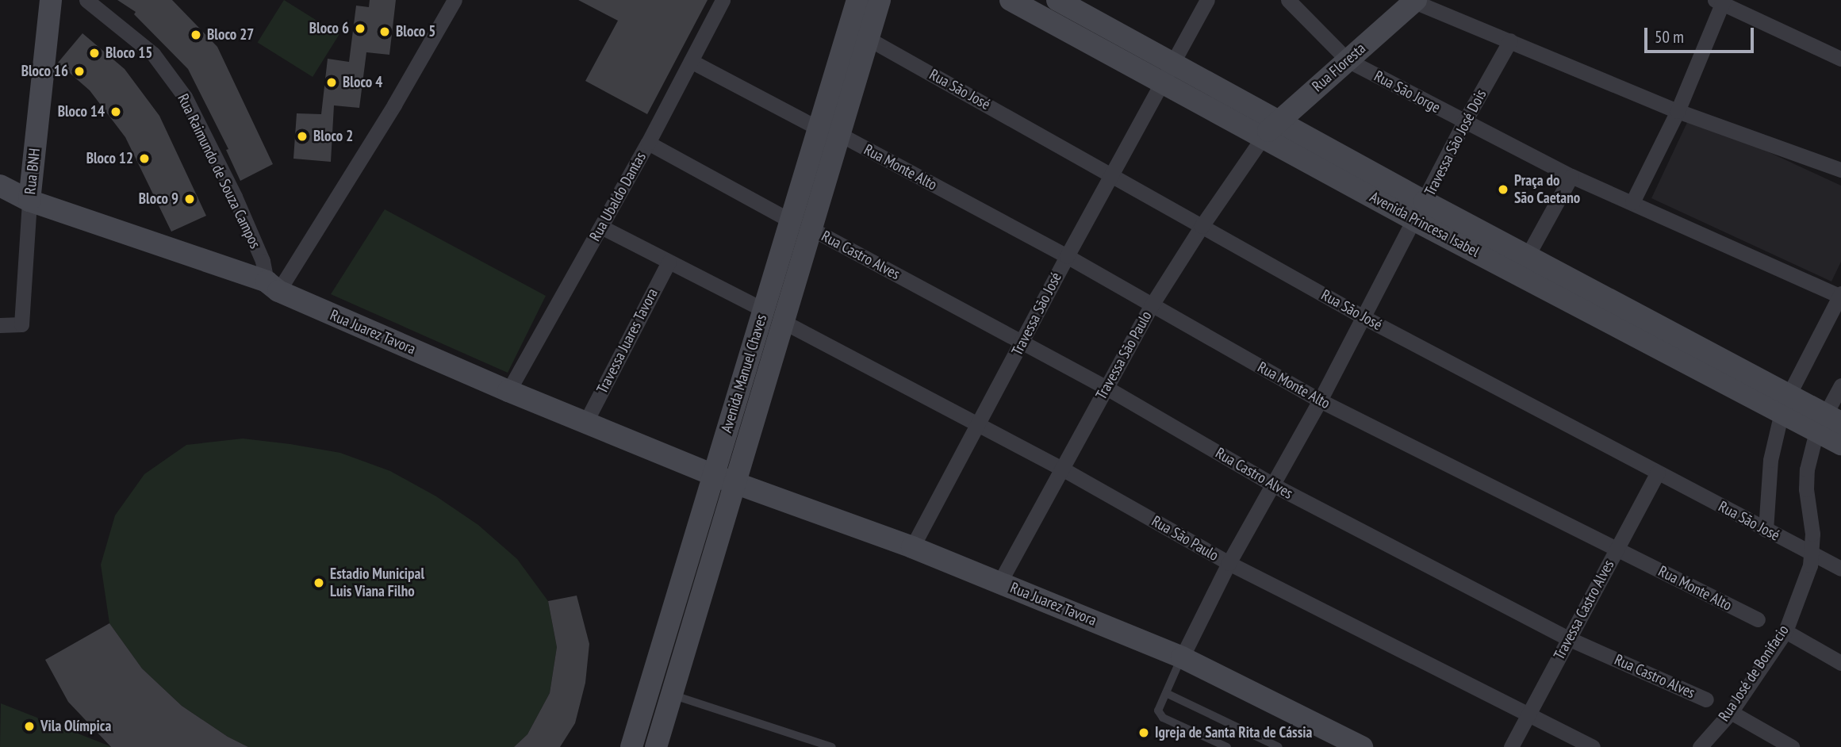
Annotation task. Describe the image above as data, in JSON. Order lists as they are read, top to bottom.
{
  "streets": {
    "street": [
      "Rua Floresta",
      "Rua São José",
      "Rua São Jorge",
      "Travessa São José Dois",
      "Rua Monte Alto",
      "Rua BNH",
      "Rua Raimundo de Souza Campos",
      "Rua Ubaldo Dantas",
      "Avenida Princesa Isabel",
      "Rua Castro Alves",
      "Travessa São José",
      "Rua Juarez Tavora",
      "Travessa Juares Tavora",
      "Travessa São Paulo",
      "Avenida Manuel Chaves",
      "Rua São Paulo",
      "Travessa Castro Alves",
      "Rua José de Bonifacio"
    ]
  },
  "crossings": [
    ["Rua Floresta", "Rua São Jorge"],
    ["Rua Floresta", "Avenida Princesa Isabel"],
    ["Rua Floresta", "Travessa São Paulo"],
    ["Rua São José", "Travessa São José Dois"],
    ["Rua São José", "Travessa São José"],
    ["Rua São José", "Travessa São Paulo"],
    ["Rua São José", "Avenida Manuel Chaves"],
    ["Rua São José", "Travessa Castro Alves"],
    ["Rua São José", "Rua José de Bonifacio"],
    ["Rua São Jorge", "Travessa São José Dois"],
    ["Rua São Jorge", "Rua José de Bonifacio"],
    ["Travessa São José Dois", "Rua Monte Alto"],
    ["Travessa São José Dois", "Avenida Princesa Isabel"],
    ["Travessa São José Dois", "Rua Castro Alves"],
    ["Travessa São José Dois", "Rua Juarez Tavora"],
    ["Travessa São José Dois", "Rua São Paulo"],
    ["Rua Monte Alto", "Rua Ubaldo Dantas"],
    ["Rua Monte Alto", "Travessa São José"],
    ["Rua Monte Alto", "Travessa São Paulo"],
    ["Rua Monte Alto", "Avenida Manuel Chaves"],
    ["Rua Monte Alto", "Travessa Castro Alves"],
    ["Rua BNH", "Rua Juarez Tavora"],
    ["Rua Raimundo de Souza Campos", "Rua Juarez Tavora"],
    ["Rua Ubaldo Dantas", "Rua Castro Alves"],
    ["Rua Ubaldo Dantas", "Rua Juarez Tavora"],
    ["Rua Ubaldo Dantas", "Rua São Paulo"],
    ["Avenida Princesa Isabel", "Travessa São José"],
    ["Avenida Princesa Isabel", "Travessa São Paulo"],
    ["Avenida Princesa Isabel", "Rua José de Bonifacio"],
    ["Rua Castro Alves", "Travessa São José"],
    ["Rua Castro Alves", "Travessa São Paulo"],
    ["Rua Castro Alves", "Avenida Manuel Chaves"],
    ["Rua Castro Alves", "Travessa Castro Alves"],
    ["Travessa São José", "Rua Juarez Tavora"],
    ["Travessa São José", "Rua São Paulo"],
    ["Rua Juarez Tavora", "Travessa Juares Tavora"],
    ["Rua Juarez Tavora", "Travessa São Paulo"],
    ["Rua Juarez Tavora", "Avenida Manuel Chaves"],
    ["Travessa Juares Tavora", "Rua São Paulo"],
    ["Travessa São Paulo", "Rua São Paulo"],
    ["Avenida Manuel Chaves", "Rua São Paulo"],
    ["Rua São Paulo", "Travessa Castro Alves"]
  ],
  "places": [
    "Bloco 6",
    "Bloco 5",
    "Bloco 27",
    "Bloco 15",
    "Bloco 16",
    "Bloco 4",
    "Bloco 14",
    "Bloco 2",
    "Bloco 12",
    "Praça do São Caetano",
    "Bloco 9",
    "Estadio Municipal Luis Viana Filho",
    "Vila Olímpica",
    "Igreja de Santa Rita de Cássia"
  ],
  "scale_bar": "50 m"
}
